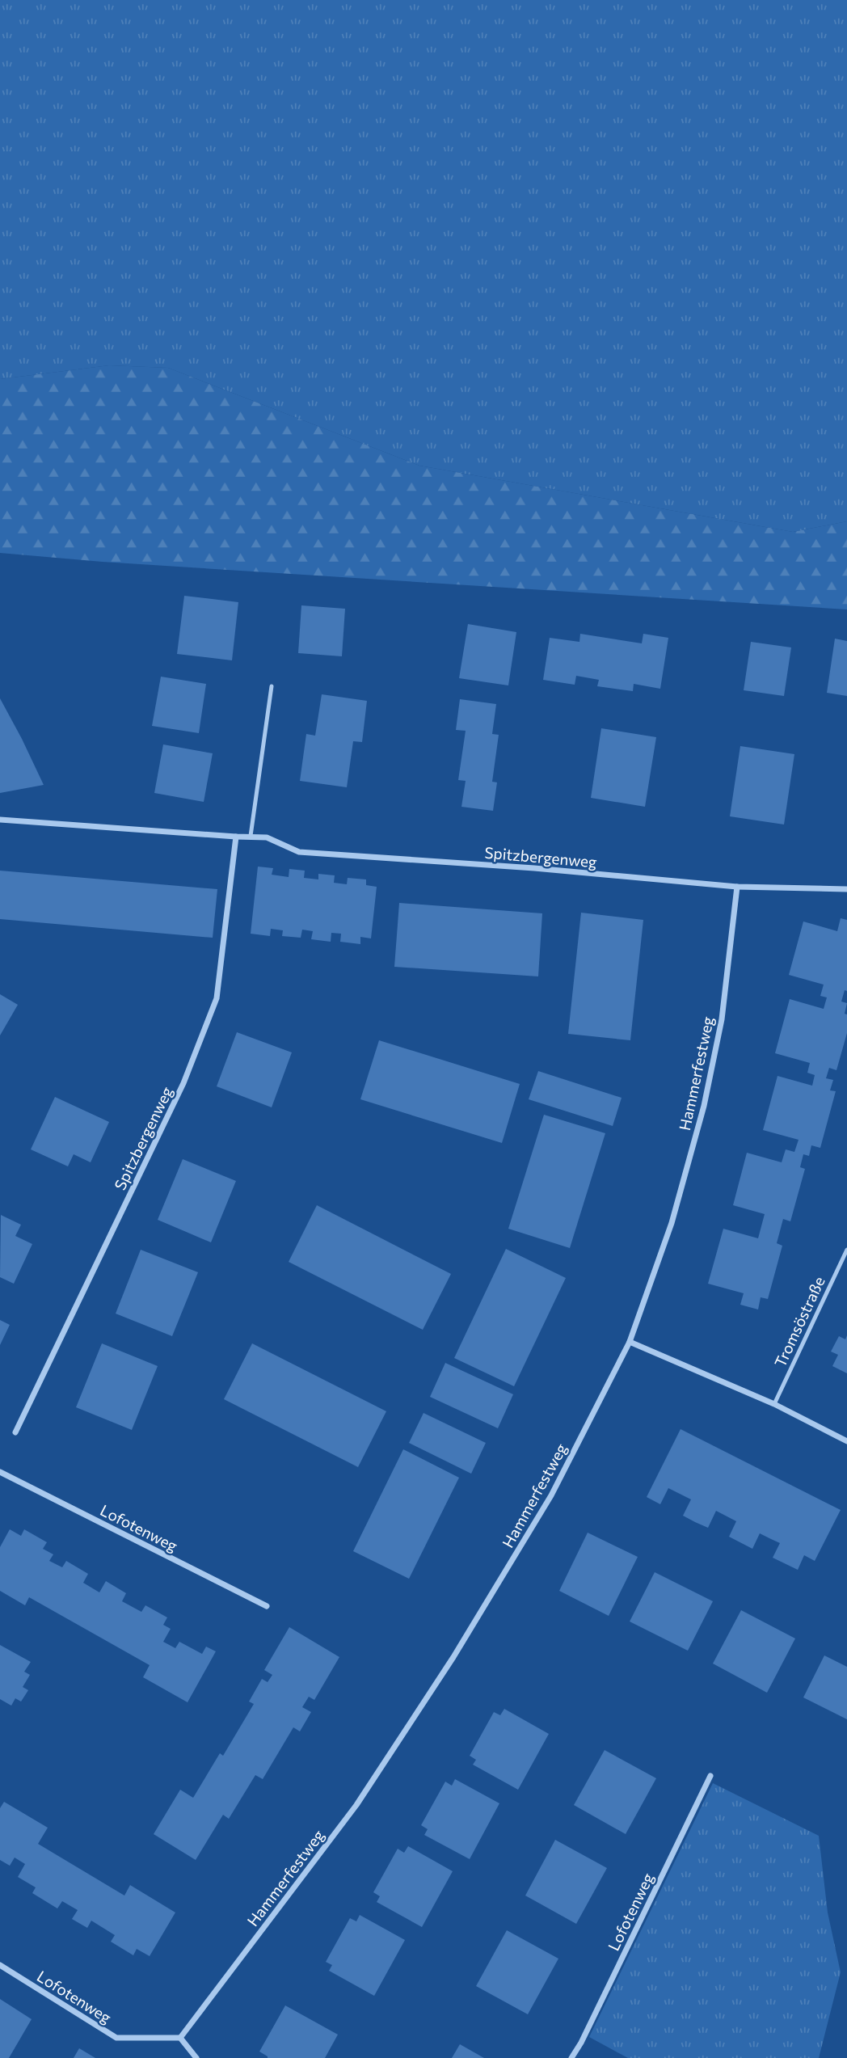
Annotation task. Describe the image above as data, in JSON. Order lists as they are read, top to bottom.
{
  "streets": {
    "street": ["Spitzbergenweg", "Hammerfestweg", "Lofotenweg"],
    "lane": ["Tromsöstraße"]
  },
  "crossings": [
    ["Spitzbergenweg", "Hammerfestweg"],
    ["Hammerfestweg", "Lofotenweg"]
  ]
}
